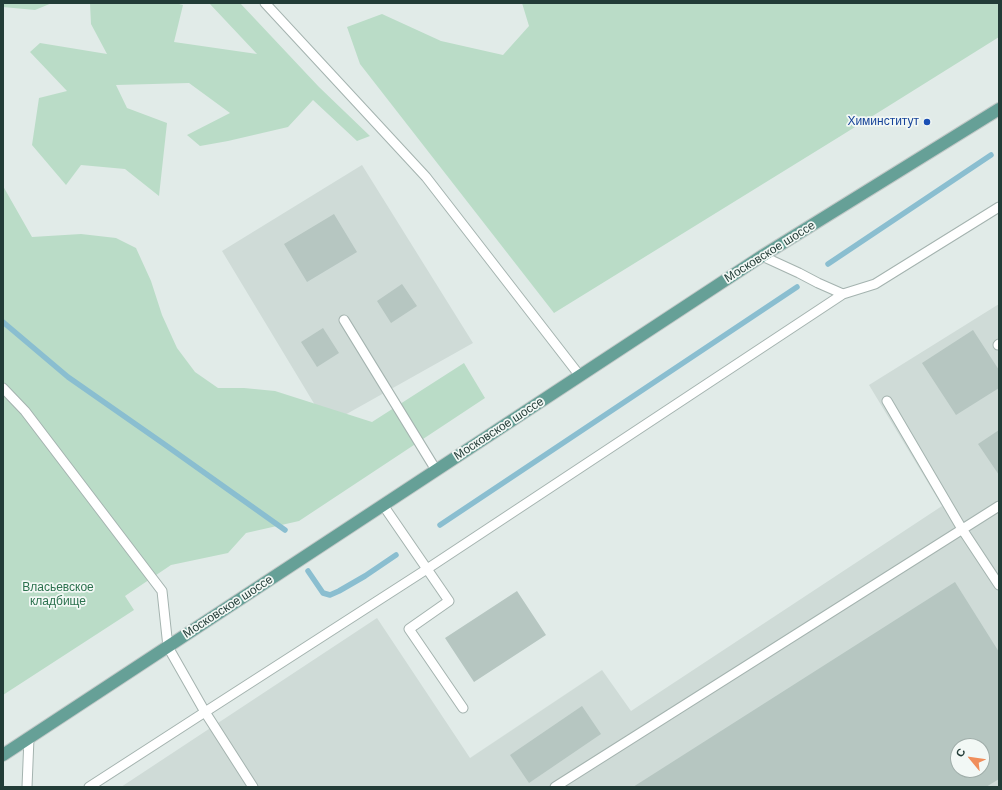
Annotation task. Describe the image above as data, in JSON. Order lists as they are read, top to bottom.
{
  "streets": {
    "main road": ["Московское шоссе"]
  },
  "parks": ["Власьевское кладбище"],
  "places": ["Химинститут"],
  "north": "top left"
}
